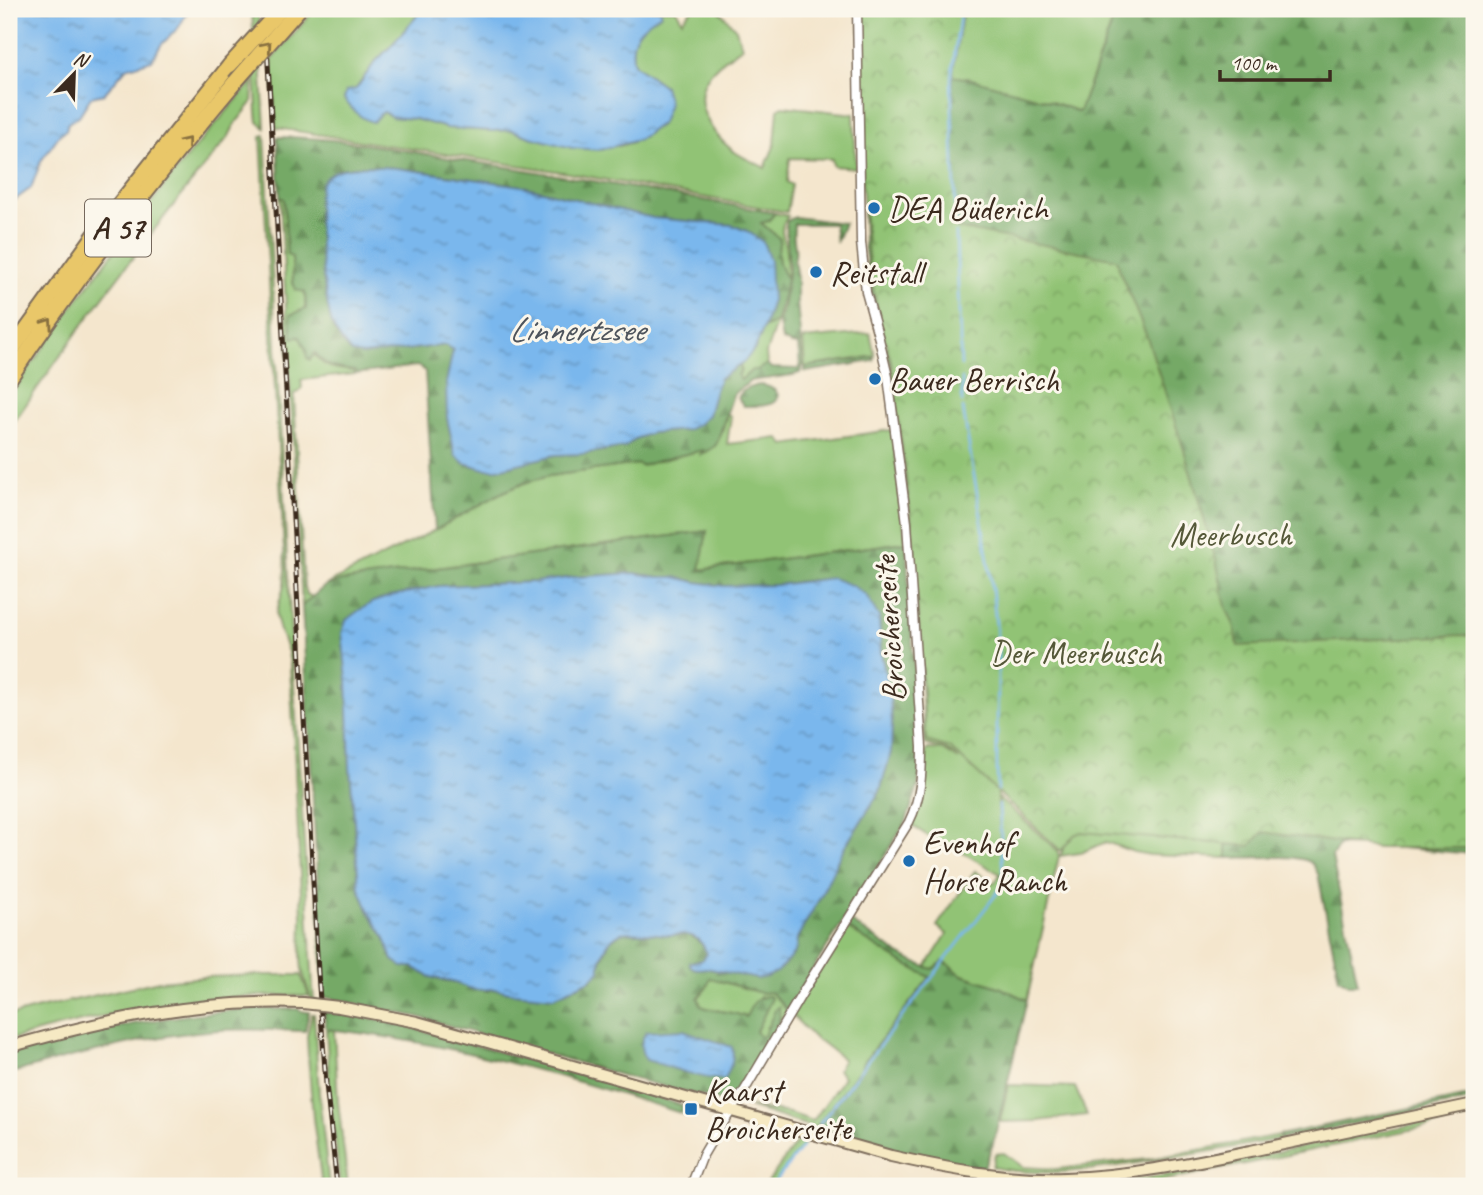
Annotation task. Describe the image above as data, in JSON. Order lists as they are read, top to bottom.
{
  "streets": {
    "highway": ["A 57"],
    "street": ["Broicherseite"]
  },
  "water": ["Linnertzsee"],
  "parks": ["Meerbusch", "Der Meerbusch"],
  "places": {
    "other": [
      "DEA Büderich",
      "Reitstall",
      "Bauer Berrisch",
      "Evenhof Horse Ranch"
    ],
    "transit": ["Kaarst Broicherseite"]
  },
  "scale_bar": "100 m",
  "north": "top right"
}
